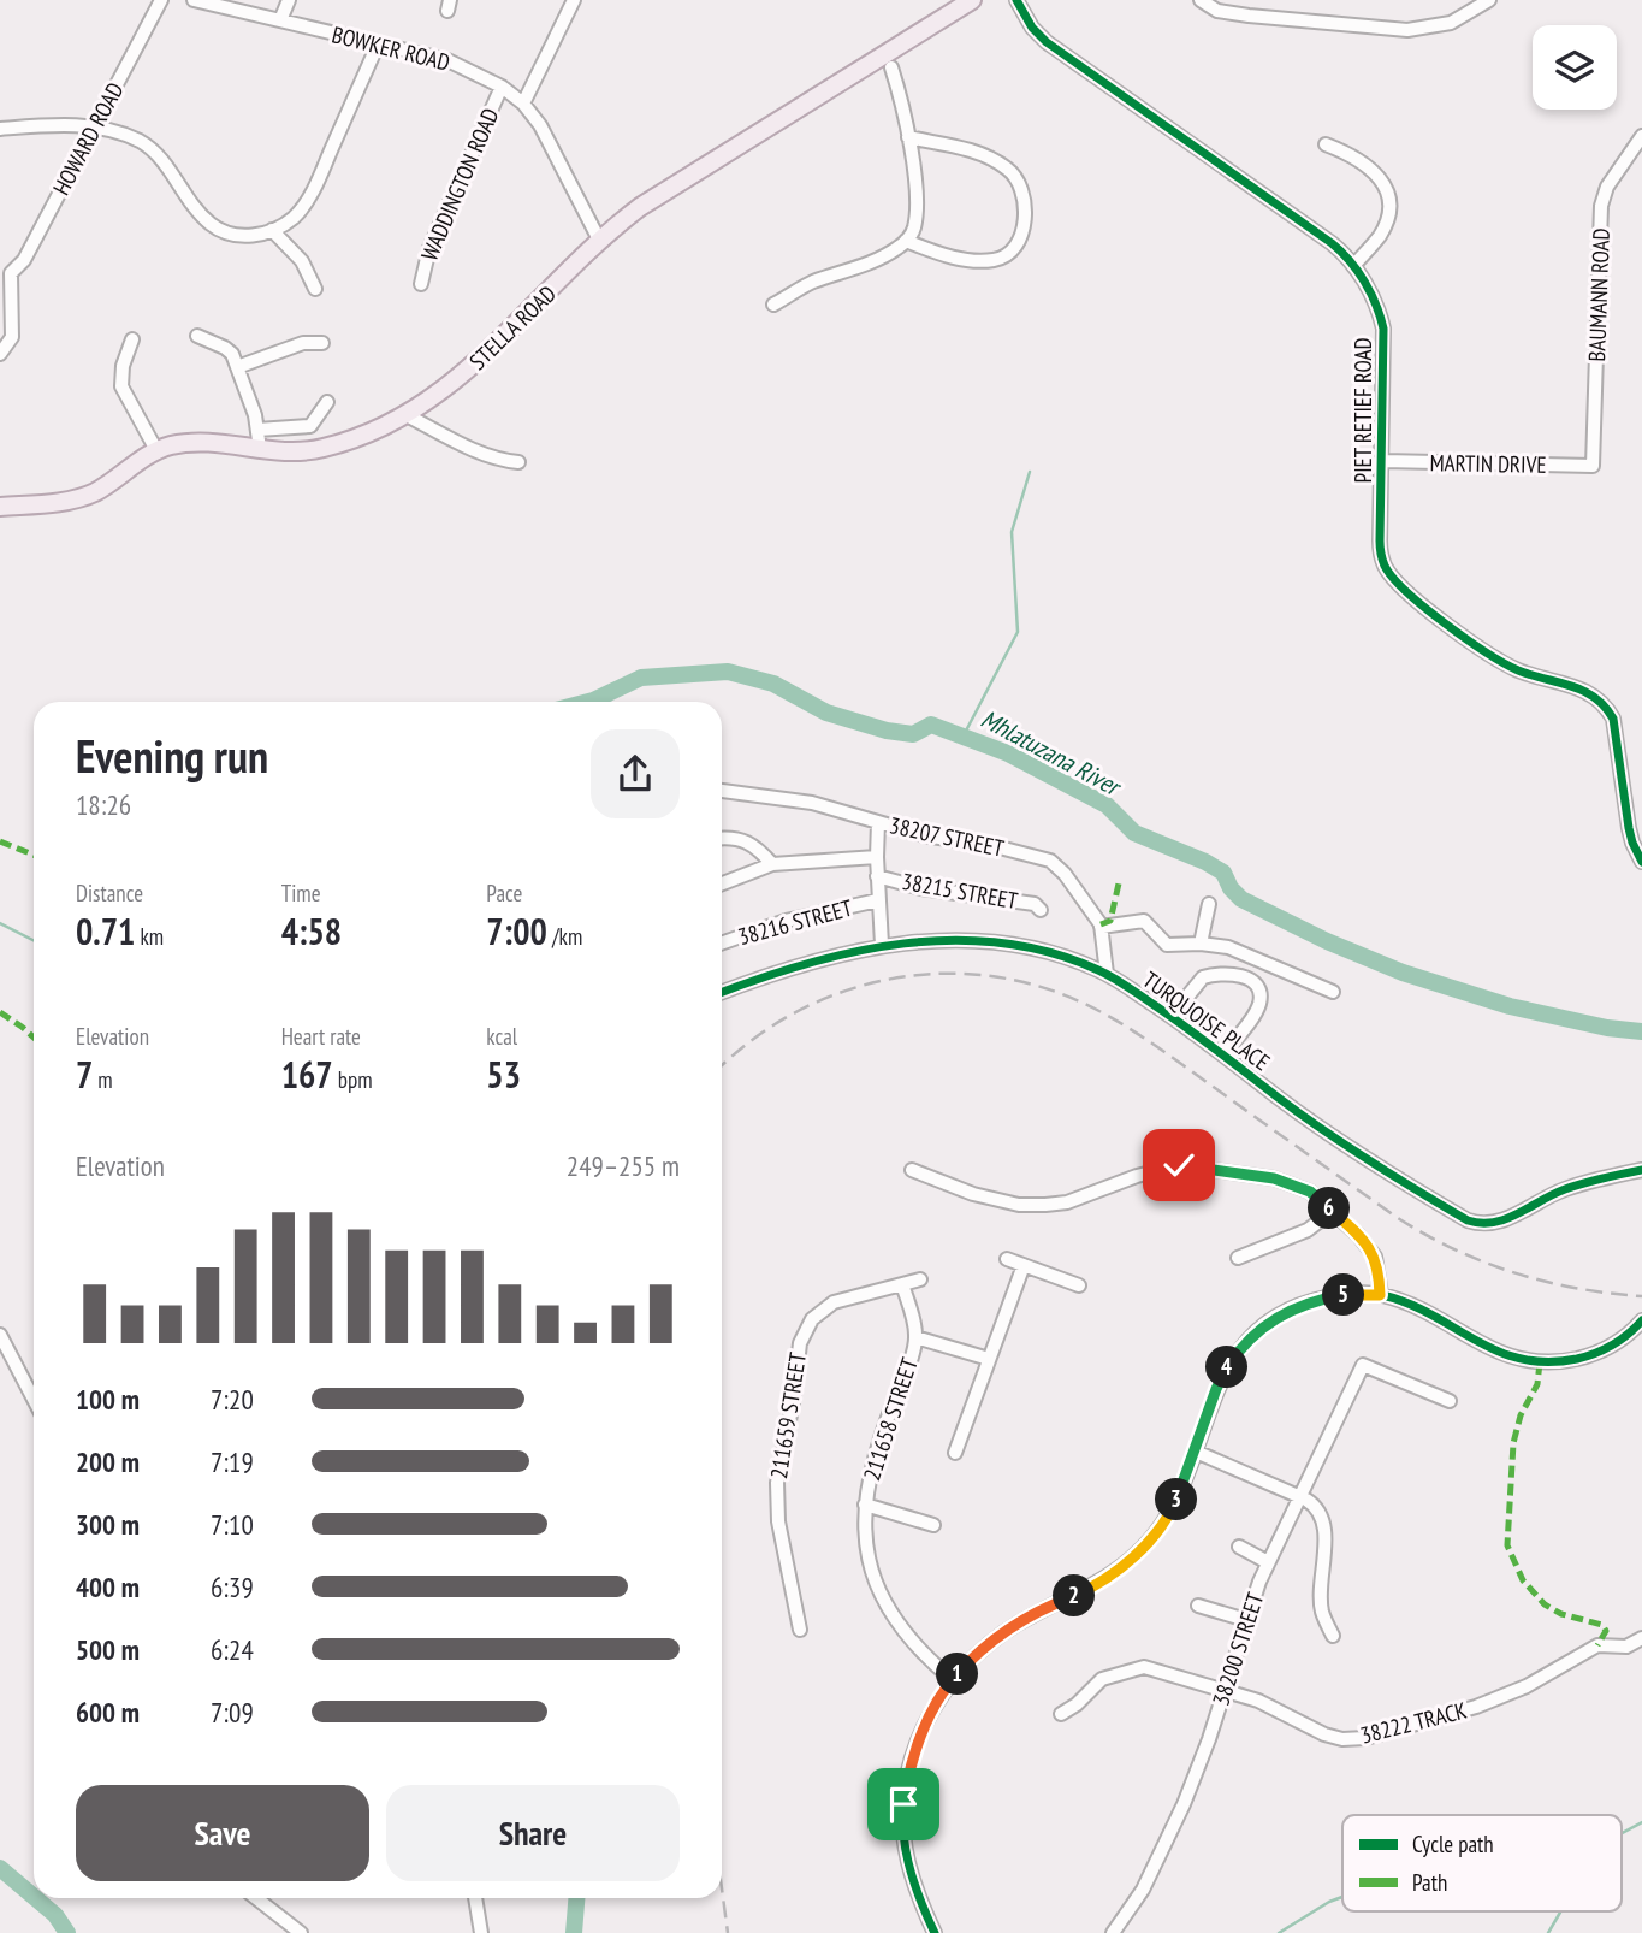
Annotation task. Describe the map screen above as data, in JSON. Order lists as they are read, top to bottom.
{
  "streets": {
    "main road": ["STELLA ROAD"],
    "street": [
      "BOWKER ROAD",
      "HOWARD ROAD",
      "WADDINGTON ROAD",
      "BAUMANN ROAD",
      "PIET RETIEF ROAD",
      "MARTIN DRIVE",
      "38207 STREET",
      "38215 STREET",
      "38216 STREET",
      "TURQUOISE PLACE",
      "211659 STREET",
      "211658 STREET",
      "38200 STREET",
      "38222 TRACK"
    ]
  },
  "crossings": [
    ["BOWKER ROAD", "WADDINGTON ROAD"],
    ["BOWKER ROAD", "STELLA ROAD"],
    ["BAUMANN ROAD", "MARTIN DRIVE"],
    ["PIET RETIEF ROAD", "MARTIN DRIVE"],
    ["38207 STREET", "TURQUOISE PLACE"],
    ["211659 STREET", "211658 STREET"],
    ["38200 STREET", "38222 TRACK"]
  ],
  "water": ["Mhlatuzana River"],
  "legend": ["Cycle path", "Path"],
  "page": {
    "heading": ["Evening run", "18:26"],
    "stats": [
      ["Distance", "0.71 km"],
      ["Time", "4:58"],
      ["Pace", "7:00 /km"],
      ["Elevation", "7 m"],
      ["Heart rate", "167 bpm"],
      ["kcal", "53"]
    ],
    "chart": ["Elevation", "249–255 m"],
    "pins": [
      "6",
      "5",
      "4",
      "3",
      "2",
      "1"
    ],
    "list": [
      {
        "name": "100 m",
        "note": "7:20"
      },
      {
        "name": "200 m",
        "note": "7:19"
      },
      {
        "name": "300 m",
        "note": "7:10"
      },
      {
        "name": "400 m",
        "note": "6:39"
      },
      {
        "name": "500 m",
        "note": "6:24"
      },
      {
        "name": "600 m",
        "note": "7:09"
      }
    ],
    "buttons": ["Save", "Share"]
  }
}
